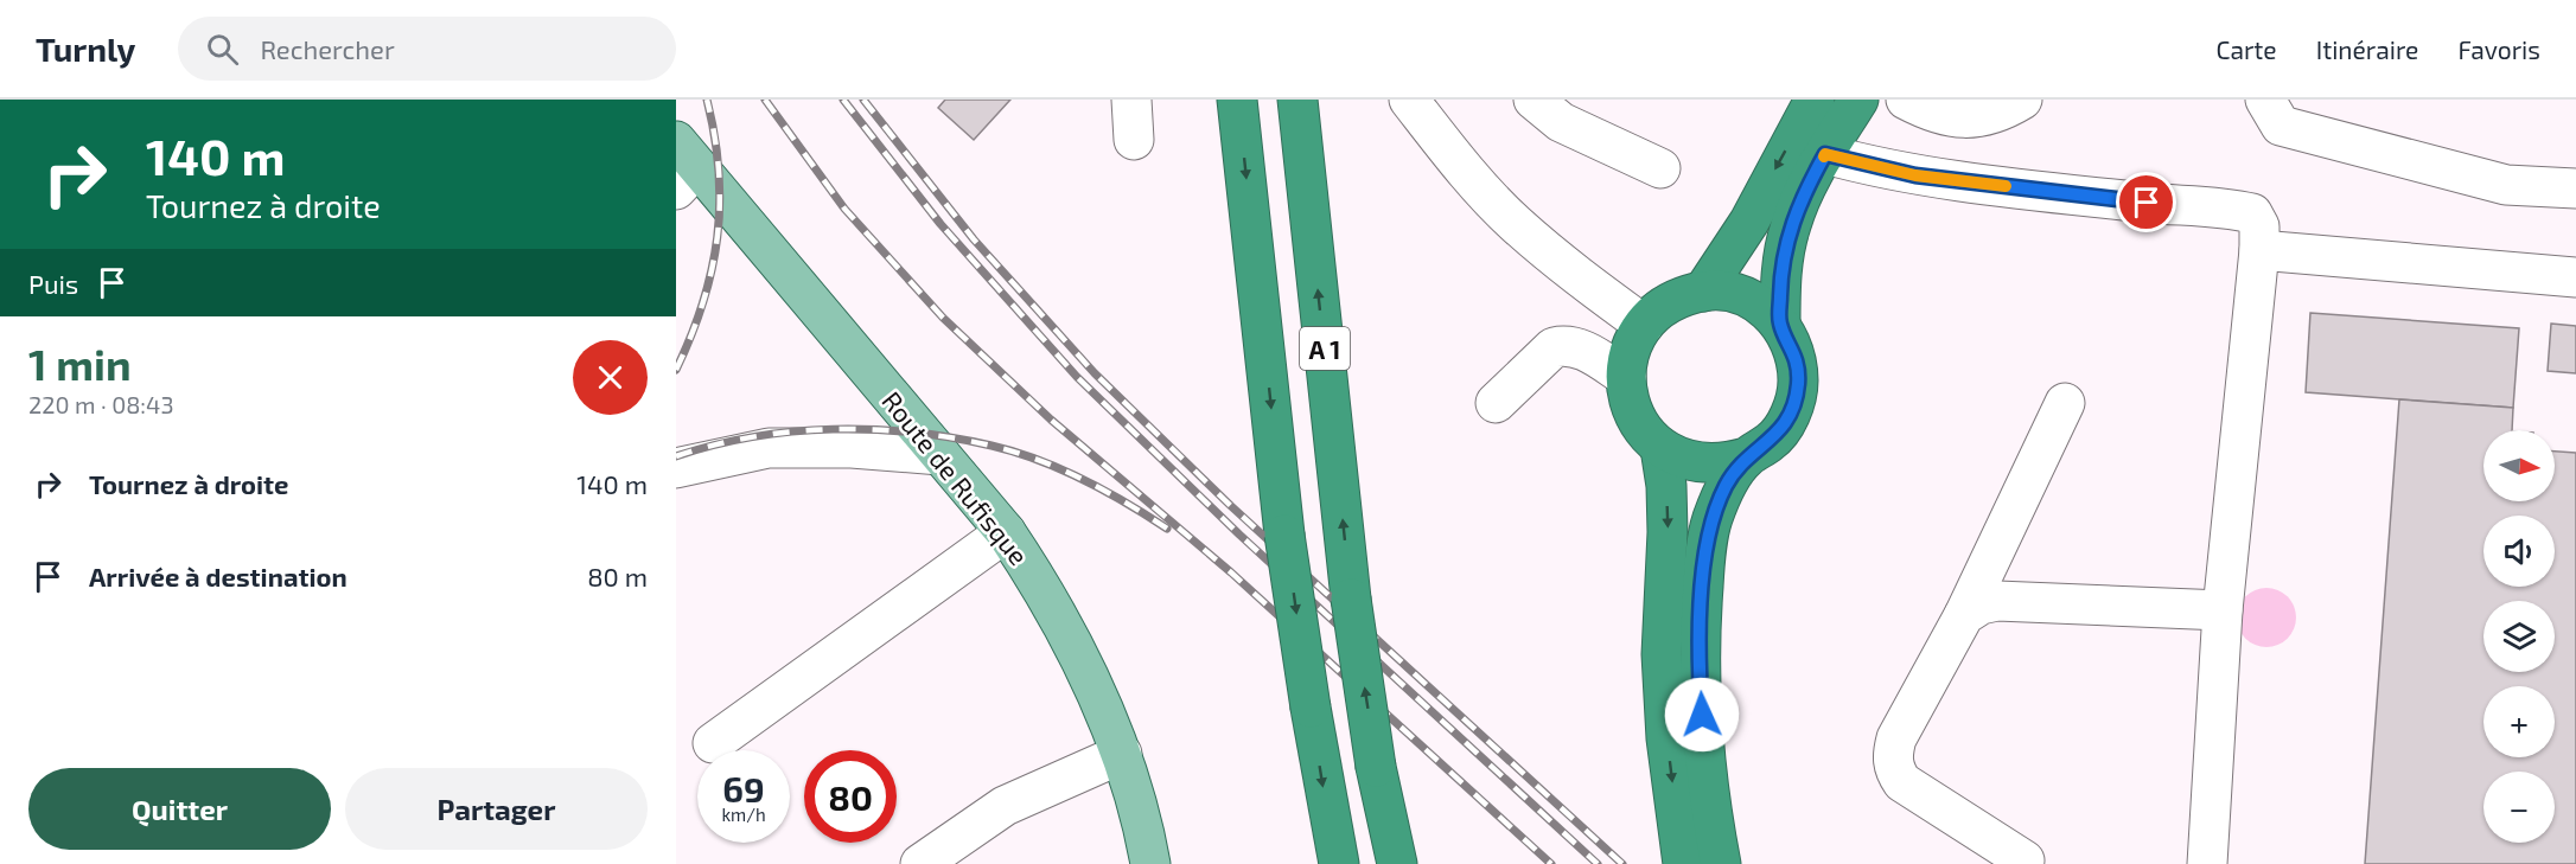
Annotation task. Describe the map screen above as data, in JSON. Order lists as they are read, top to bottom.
{
  "streets": {
    "highway": ["A 1"],
    "main road": ["Route de Rufisque"]
  },
  "north": "right",
  "page": {
    "header": "Turnly",
    "search": "Rechercher",
    "nav": ["Carte", "Itinéraire", "Favoris"],
    "turn": ["140 m", "Tournez à droite"],
    "then": "Puis",
    "heading": ["1 min", "220 m · 08:43"],
    "map_buttons": ["+", "−"],
    "list": [
      {
        "name": "Tournez à droite",
        "value": "140 m"
      },
      {
        "name": "Arrivée à destination",
        "value": "80 m"
      }
    ],
    "speed": "69 km/h",
    "limit": "80",
    "buttons": ["Quitter", "Partager"]
  }
}
